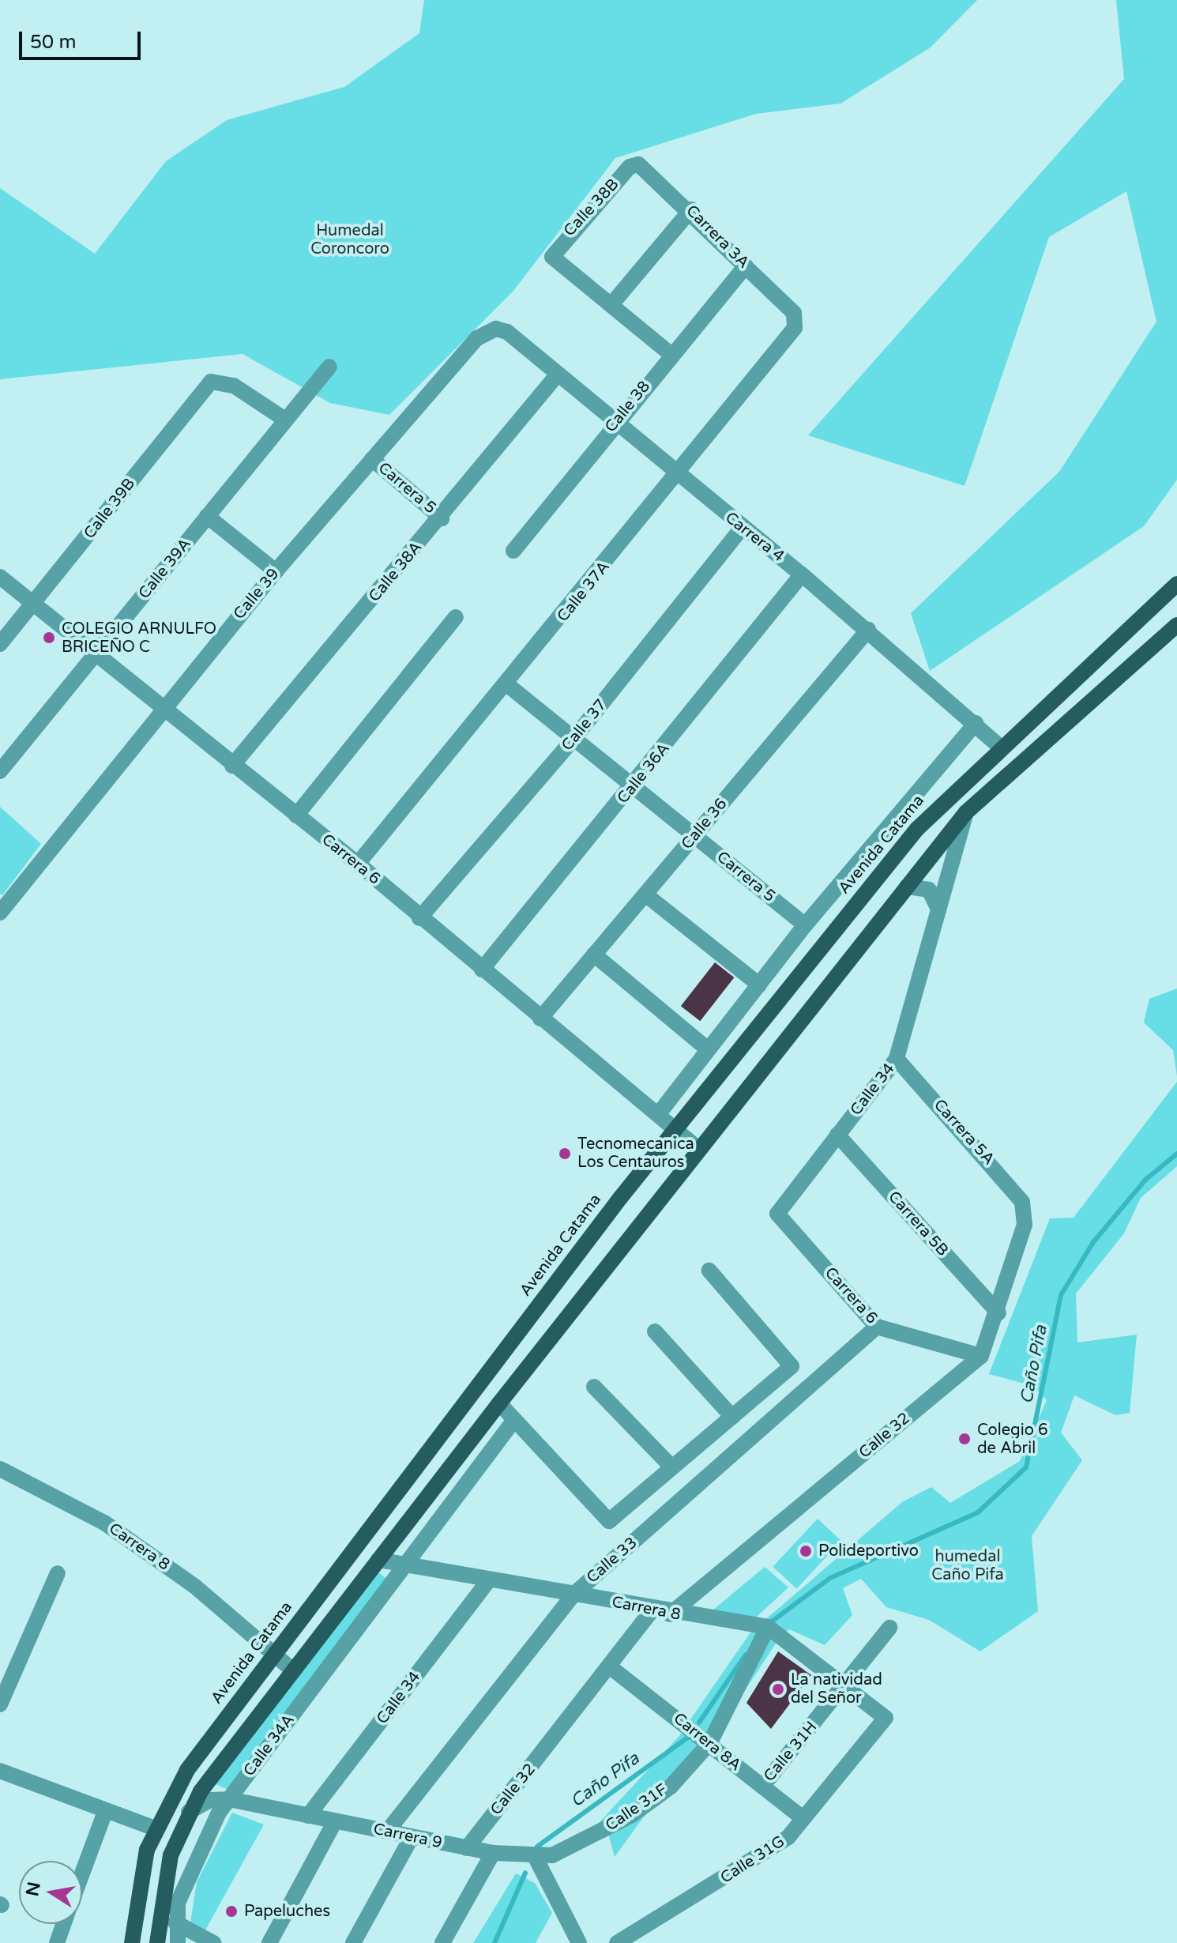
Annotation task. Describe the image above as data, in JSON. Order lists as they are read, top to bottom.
{
  "streets": {
    "main road": ["Avenida Catama"],
    "street": [
      "Calle 38B",
      "Carrera 3A",
      "Calle 38",
      "Carrera 5",
      "Calle 39B",
      "Carrera 4",
      "Calle 39A",
      "Calle 38A",
      "Calle 37A",
      "Calle 39",
      "Calle 37",
      "Calle 36A",
      "Calle 36",
      "Carrera 6",
      "Calle 34",
      "Carrera 5A",
      "Carrera 5B",
      "Calle 32",
      "Carrera 8",
      "Calle 33",
      "Carrera 8A",
      "Calle 34A",
      "Calle 31H",
      "Calle 31F",
      "Carrera 9",
      "Calle 31G"
    ]
  },
  "crossings": [
    ["Calle 38B", "Carrera 3A"],
    ["Carrera 3A", "Calle 38"],
    ["Carrera 3A", "Calle 37A"],
    ["Calle 38", "Carrera 4"],
    ["Carrera 5", "Calle 38A"],
    ["Carrera 5", "Calle 37A"],
    ["Carrera 5", "Calle 39"],
    ["Carrera 5", "Calle 37"],
    ["Carrera 5", "Calle 36A"],
    ["Carrera 5", "Calle 36"],
    ["Carrera 5", "Avenida Catama"],
    ["Calle 39B", "Calle 39A"],
    ["Calle 39B", "Carrera 6"],
    ["Carrera 4", "Calle 38A"],
    ["Carrera 4", "Calle 37A"],
    ["Carrera 4", "Calle 39"],
    ["Carrera 4", "Calle 37"],
    ["Carrera 4", "Calle 36A"],
    ["Carrera 4", "Calle 36"],
    ["Carrera 4", "Avenida Catama"],
    ["Calle 39A", "Carrera 6"],
    ["Calle 38A", "Carrera 6"],
    ["Calle 37A", "Carrera 6"],
    ["Calle 39", "Carrera 6"],
    ["Calle 37", "Carrera 6"],
    ["Calle 36A", "Carrera 6"],
    ["Calle 36", "Carrera 6"],
    ["Avenida Catama", "Carrera 6"],
    ["Avenida Catama", "Carrera 8"],
    ["Carrera 6", "Calle 34"],
    ["Carrera 6", "Calle 32"],
    ["Carrera 6", "Calle 33"],
    ["Calle 34", "Carrera 5A"],
    ["Calle 34", "Carrera 5B"],
    ["Calle 34", "Carrera 8"],
    ["Calle 34", "Carrera 9"],
    ["Carrera 5A", "Calle 32"],
    ["Carrera 5B", "Calle 32"],
    ["Calle 32", "Carrera 8"],
    ["Calle 32", "Carrera 8A"],
    ["Calle 32", "Carrera 9"],
    ["Carrera 8", "Calle 33"],
    ["Carrera 8", "Calle 34A"],
    ["Carrera 8", "Calle 31F"],
    ["Calle 33", "Carrera 9"],
    ["Carrera 8A", "Calle 31H"],
    ["Carrera 8A", "Calle 31F"],
    ["Carrera 8A", "Calle 31G"],
    ["Calle 34A", "Carrera 9"],
    ["Calle 31H", "Calle 31G"],
    ["Calle 31F", "Carrera 9"]
  ],
  "water": ["Caño Pifa"],
  "parks": ["Humedal Coroncoro", "humedal Caño Pifa"],
  "places": [
    "COLEGIO ARNULFO BRICEÑO C",
    "Tecnomecanica Los Centauros",
    "Colegio 6 de Abril",
    "Polideportivo",
    "La natividad del Señor",
    "Papeluches"
  ],
  "scale_bar": "50 m",
  "north": "left"
}
